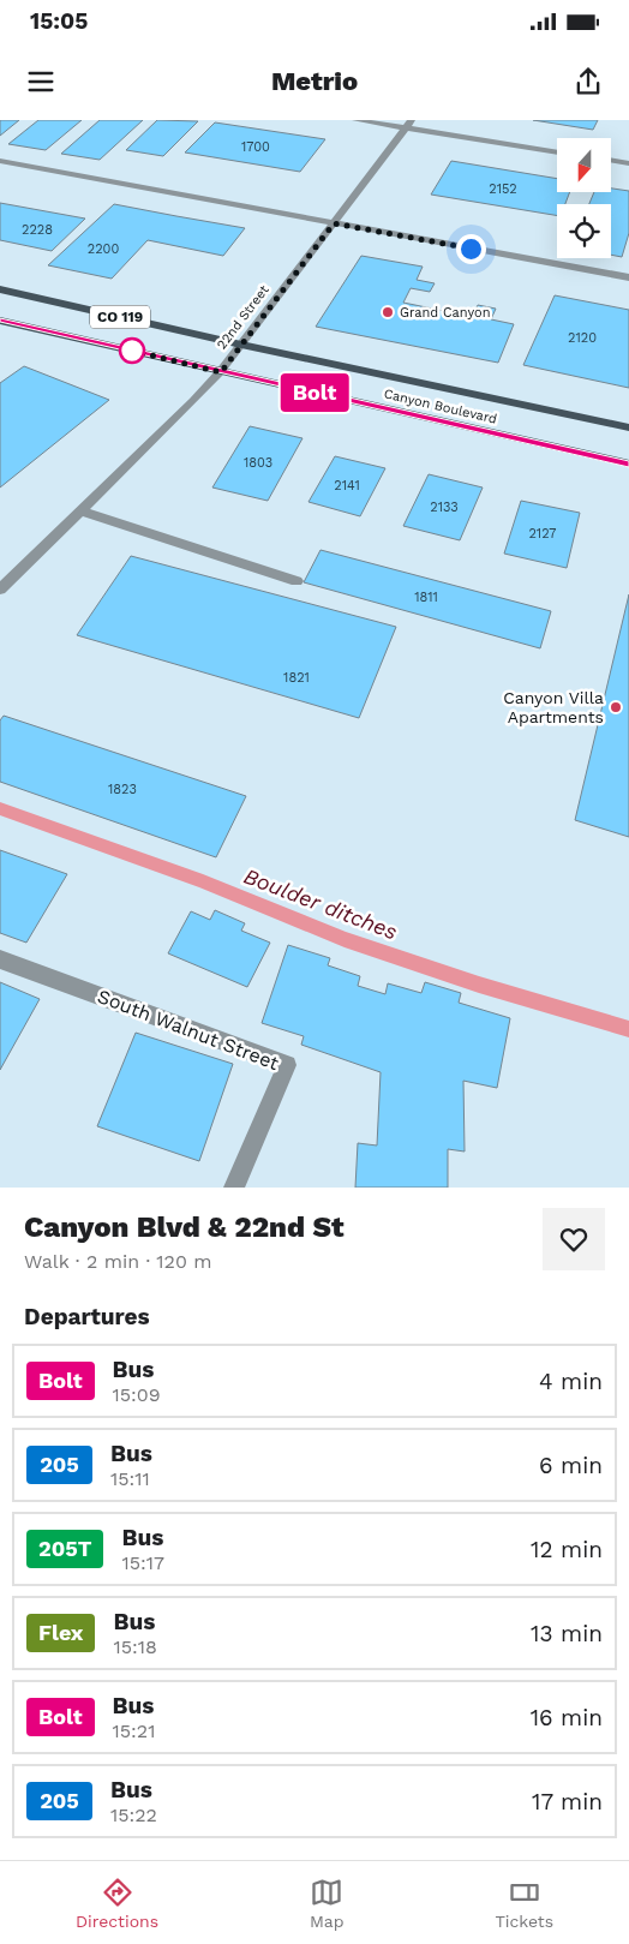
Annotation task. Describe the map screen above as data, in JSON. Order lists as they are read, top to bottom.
{
  "streets": {
    "main road": ["CO 119", "Canyon Boulevard"],
    "street": ["22nd Street", "South Walnut Street"]
  },
  "crossings": [
    ["22nd Street", "Canyon Boulevard"]
  ],
  "water": ["Boulder ditches"],
  "places": ["Grand Canyon", "Canyon Villa Apartments"],
  "lines": ["bus line Bolt"],
  "house_numbers": [
    "1700",
    "2152",
    "2228",
    "2200",
    "2120",
    "1803",
    "2141",
    "2133",
    "2127",
    "1811",
    "1821",
    "1823"
  ],
  "north": "bottom",
  "page": {
    "status": "15:05",
    "header": "Metrio",
    "on_map": "Bolt",
    "heading": [
      ["Canyon Blvd & 22nd St", "Walk · 2 min · 120 m"],
      "Departures"
    ],
    "list": [
      {
        "mark": "Bolt",
        "name": "Bus",
        "note": "15:09",
        "value": "4 min"
      },
      {
        "mark": "205",
        "name": "Bus",
        "note": "15:11",
        "value": "6 min"
      },
      {
        "mark": "205T",
        "name": "Bus",
        "note": "15:17",
        "value": "12 min"
      },
      {
        "mark": "Flex",
        "name": "Bus",
        "note": "15:18",
        "value": "13 min"
      },
      {
        "mark": "Bolt",
        "name": "Bus",
        "note": "15:21",
        "value": "16 min"
      },
      {
        "mark": "205",
        "name": "Bus",
        "note": "15:22",
        "value": "17 min"
      }
    ],
    "tabs": ["Directions", "Map", "Tickets"]
  }
}
